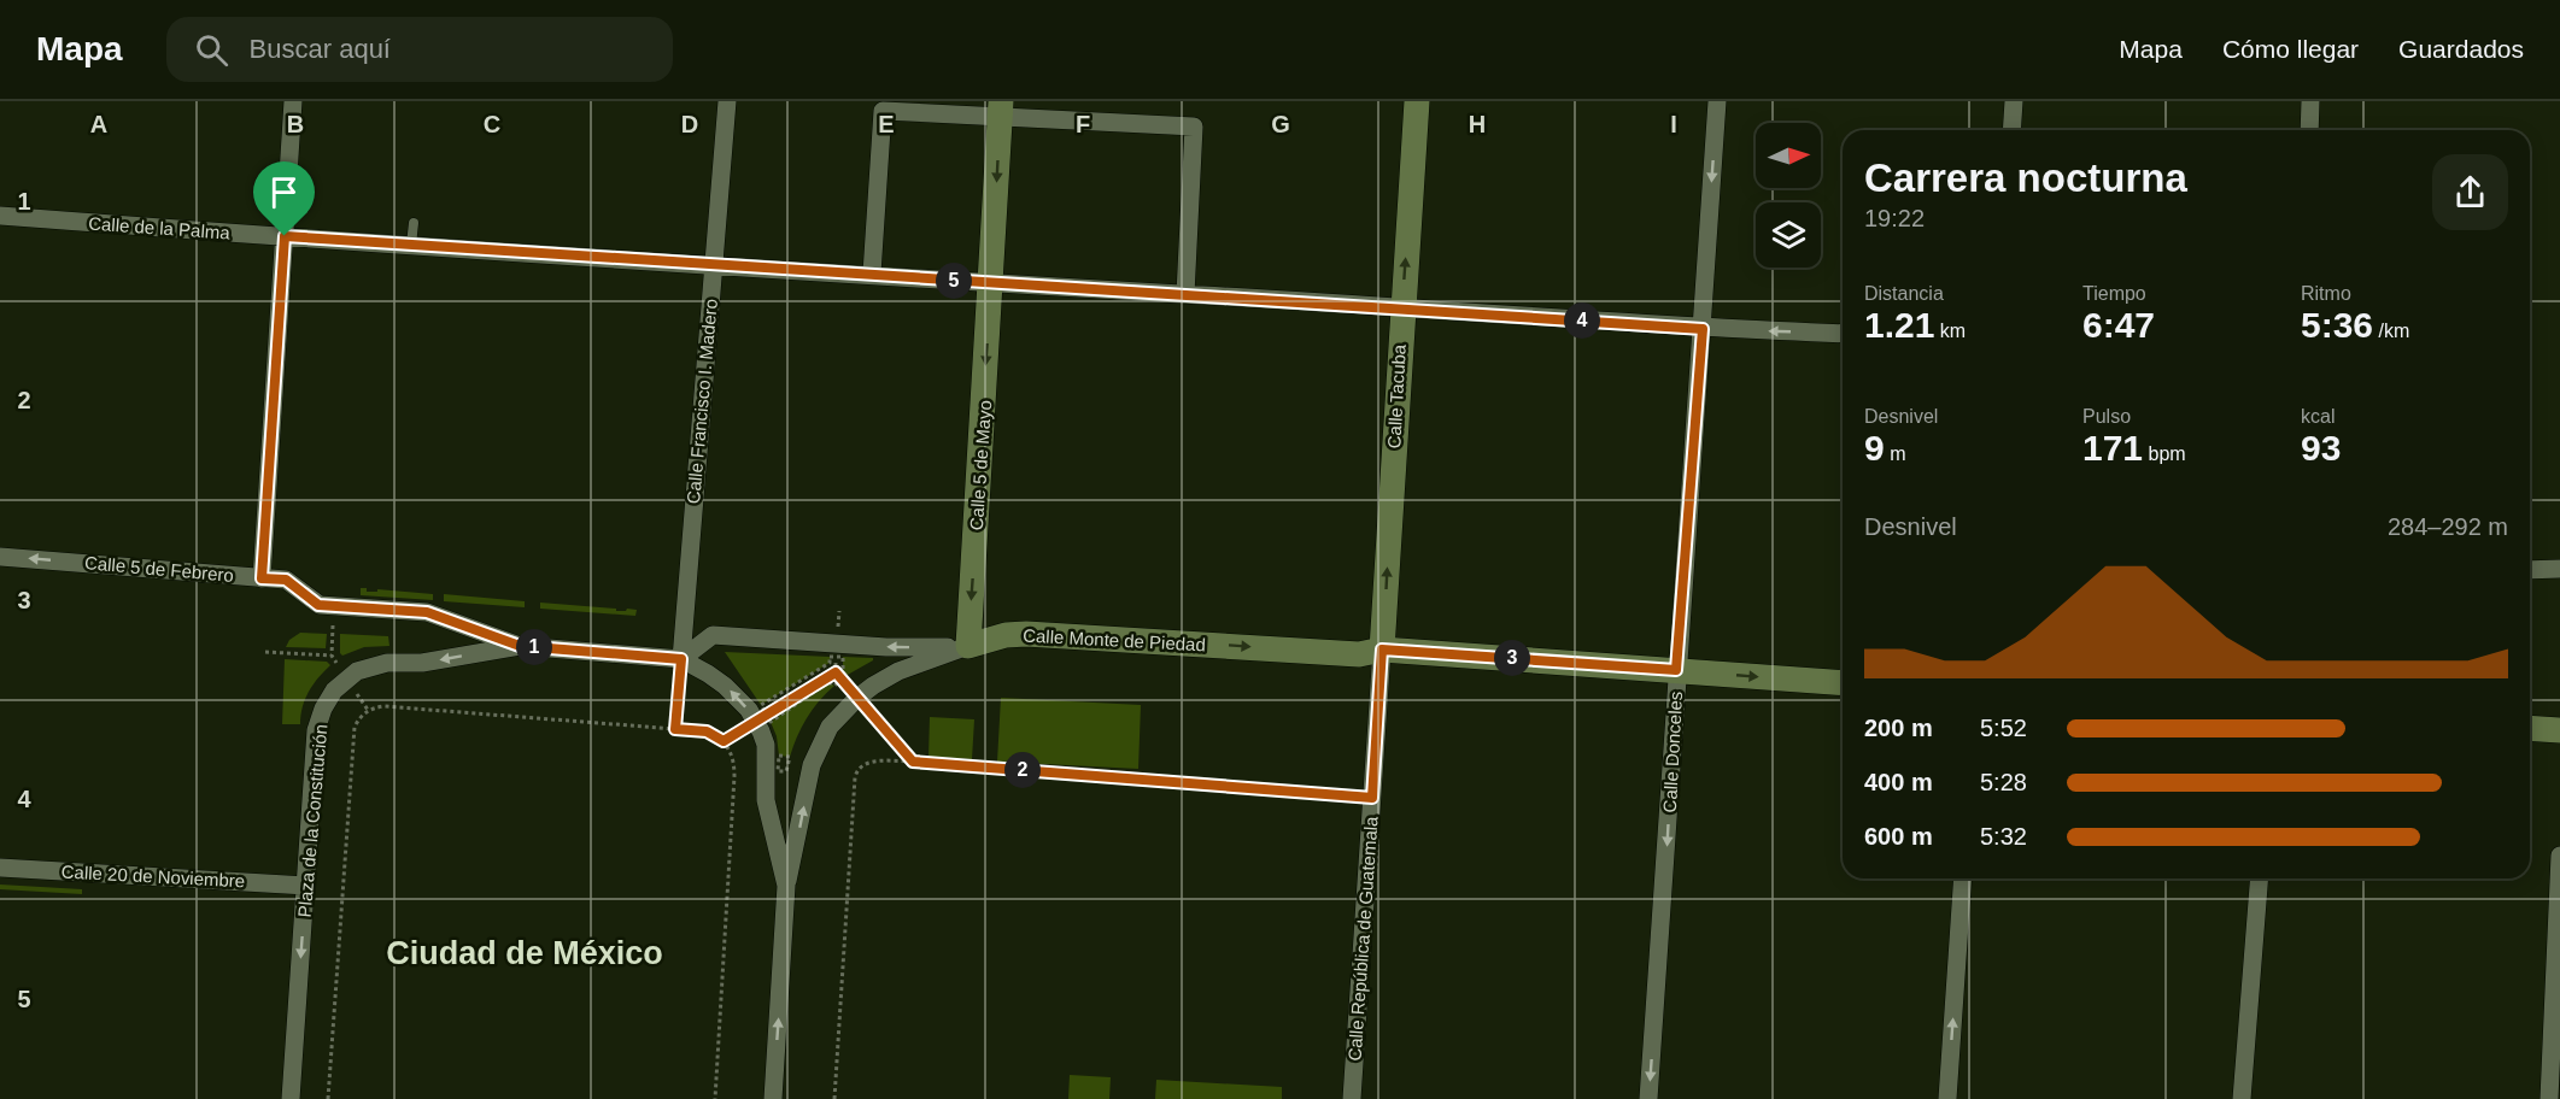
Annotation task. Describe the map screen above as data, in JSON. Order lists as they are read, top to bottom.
{
  "streets": {
    "street": [
      "Calle de la Palma",
      "Calle Tacuba",
      "Calle Francisco I. Madero",
      "Calle 5 de Mayo",
      "Calle 5 de Febrero",
      "Calle Monte de Piedad",
      "Calle Donceles",
      "Plaza de la Constitución",
      "Calle 20 de Noviembre",
      "Calle República de Guatemala"
    ]
  },
  "crossings": [
    ["Calle de la Palma", "Calle Tacuba"],
    ["Calle de la Palma", "Calle Francisco I. Madero"],
    ["Calle de la Palma", "Calle 5 de Mayo"],
    ["Calle de la Palma", "Calle Donceles"],
    ["Calle Tacuba", "Calle Monte de Piedad"],
    ["Calle Tacuba", "Calle República de Guatemala"],
    ["Calle Francisco I. Madero", "Calle Monte de Piedad"],
    ["Calle Francisco I. Madero", "Plaza de la Constitución"],
    ["Calle 5 de Mayo", "Calle Monte de Piedad"],
    ["Calle 5 de Febrero", "Plaza de la Constitución"],
    ["Calle Monte de Piedad", "Calle Donceles"],
    ["Calle Monte de Piedad", "Plaza de la Constitución"],
    ["Calle Monte de Piedad", "Calle República de Guatemala"],
    ["Plaza de la Constitución", "Calle 20 de Noviembre"]
  ],
  "one_way": [
    "Calle Tacuba",
    "Calle 5 de Mayo",
    "Calle 5 de Febrero",
    "Calle Donceles"
  ],
  "districts": ["Ciudad de México"],
  "north": "right",
  "page": {
    "header": "Mapa",
    "search": "Buscar aquí",
    "nav": ["Mapa", "Cómo llegar", "Guardados"],
    "heading": ["Carrera nocturna", "19:22"],
    "stats": [
      ["Distancia", "1.21 km"],
      ["Tiempo", "6:47"],
      ["Ritmo", "5:36 /km"],
      ["Desnivel", "9 m"],
      ["Pulso", "171 bpm"],
      ["kcal", "93"]
    ],
    "pins": [
      "5",
      "4",
      "1",
      "3",
      "2"
    ],
    "chart": ["Desnivel", "284–292 m"],
    "list": [
      {
        "name": "200 m",
        "note": "5:52"
      },
      {
        "name": "400 m",
        "note": "5:28"
      },
      {
        "name": "600 m",
        "note": "5:32"
      }
    ]
  },
  "grid": {
    "columns": [
      "A",
      "B",
      "C",
      "D",
      "E",
      "F",
      "G",
      "H",
      "I"
    ],
    "rows": [
      "1",
      "2",
      "3",
      "4",
      "5"
    ]
  }
}
